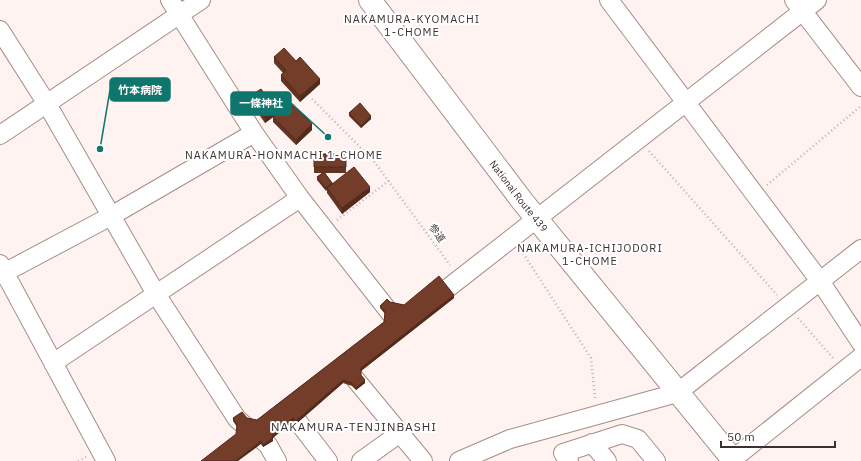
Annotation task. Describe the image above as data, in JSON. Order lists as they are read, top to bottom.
{
  "streets": {
    "highway": ["National Route 439"],
    "path": ["参道"]
  },
  "districts": [
    "NAKAMURA-KYOMACHI 1-CHOME",
    "NAKAMURA-HONMACHI 1-CHOME",
    "NAKAMURA-ICHIJODORI 1-CHOME",
    "NAKAMURA-TENJINBASHI"
  ],
  "places": ["一條神社", "竹本病院"],
  "scale_bar": "50 m"
}
